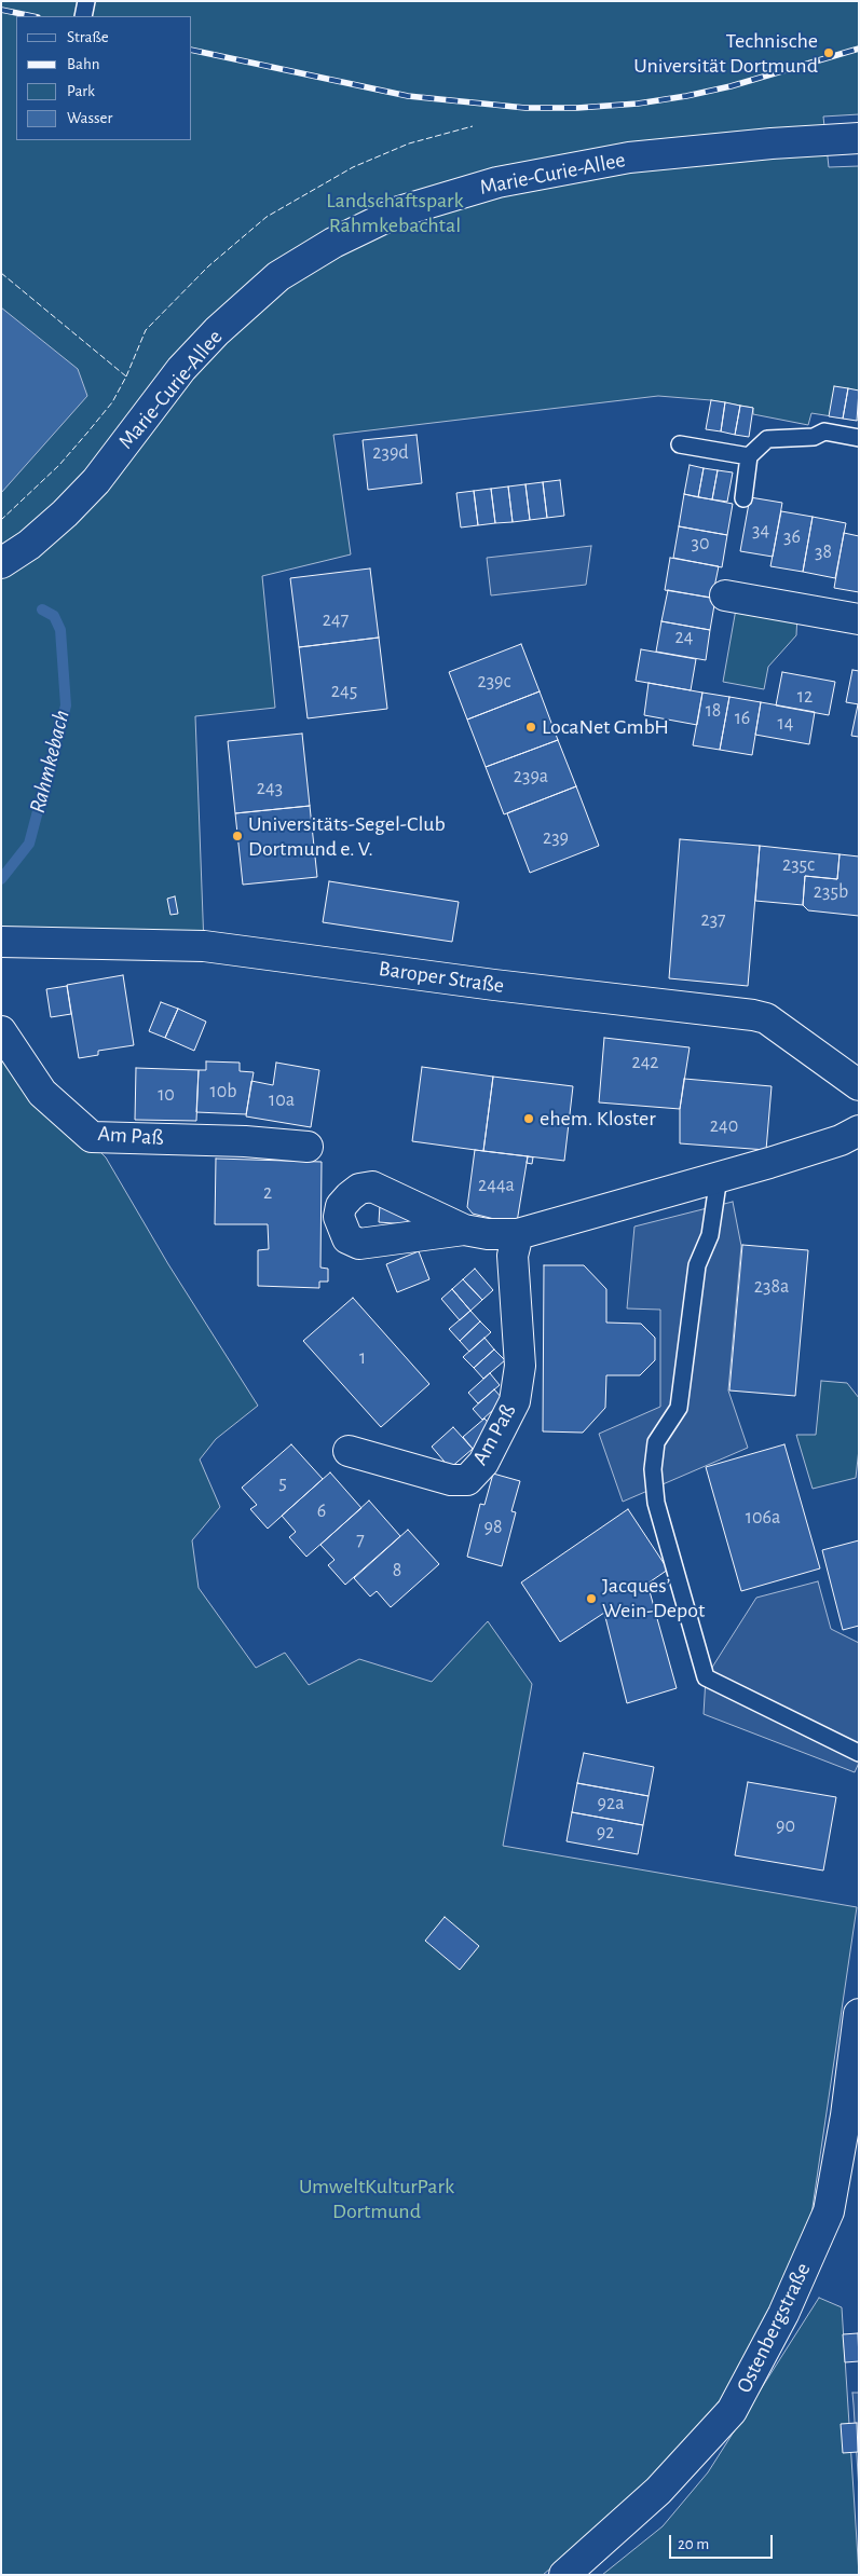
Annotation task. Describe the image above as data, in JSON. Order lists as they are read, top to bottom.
{
  "streets": {
    "street": [
      "Marie-Curie-Allee",
      "Baroper Straße",
      "Am Paß",
      "Ostenbergstraße"
    ]
  },
  "water": ["Rahmkebach"],
  "parks": ["Landschaftspark Rahmkebachtal", "UmweltKulturPark Dortmund"],
  "places": [
    "Technische Universität Dortmund",
    "LocaNet GmbH",
    "Universitäts-Segel-Club Dortmund e. V.",
    "ehem. Kloster",
    "Jacques’ Wein-Depot"
  ],
  "house_numbers": [
    "239d",
    "34",
    "36",
    "30",
    "38",
    "247",
    "24",
    "239c",
    "245",
    "12",
    "18",
    "16",
    "14",
    "239a",
    "243",
    "239",
    "235c",
    "235b",
    "237",
    "242",
    "10b",
    "10",
    "10a",
    "240",
    "244a",
    "2",
    "238a",
    "1",
    "5",
    "6",
    "106a",
    "98",
    "7",
    "8",
    "92a",
    "90",
    "92"
  ],
  "legend": [
    "Straße",
    "Bahn",
    "Park",
    "Wasser"
  ],
  "scale_bar": "20 m"
}
